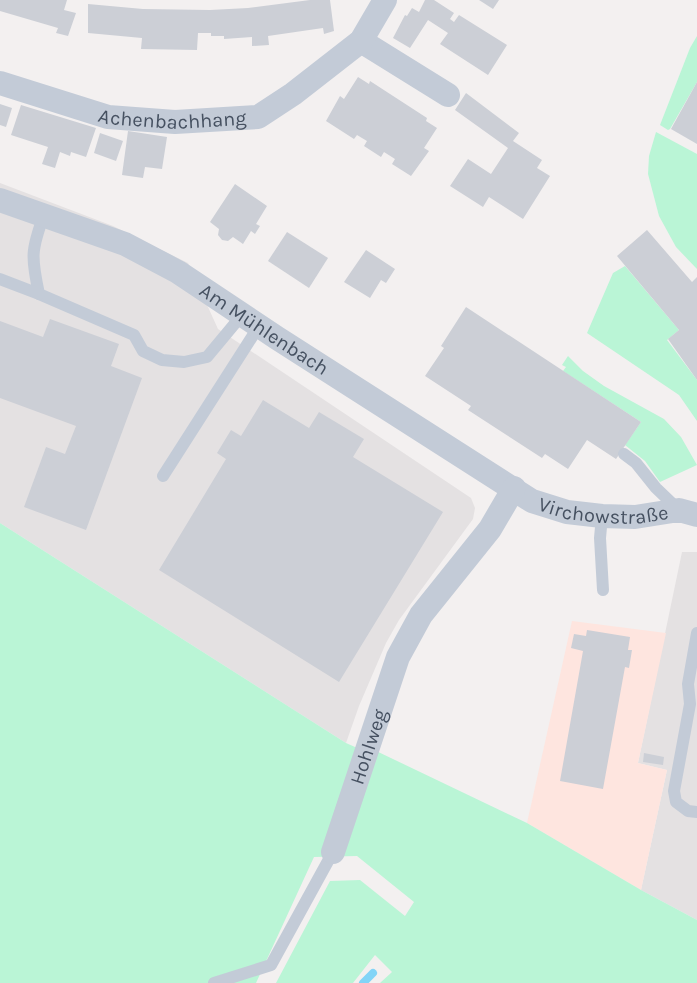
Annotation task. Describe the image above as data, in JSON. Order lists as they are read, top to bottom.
{
  "streets": {
    "street": [
      "Achenbachhang",
      "Am Mühlenbach",
      "Virchowstraße",
      "Hohlweg"
    ]
  },
  "crossings": [
    ["Am Mühlenbach", "Virchowstraße"],
    ["Am Mühlenbach", "Hohlweg"],
    ["Virchowstraße", "Hohlweg"]
  ]
}
